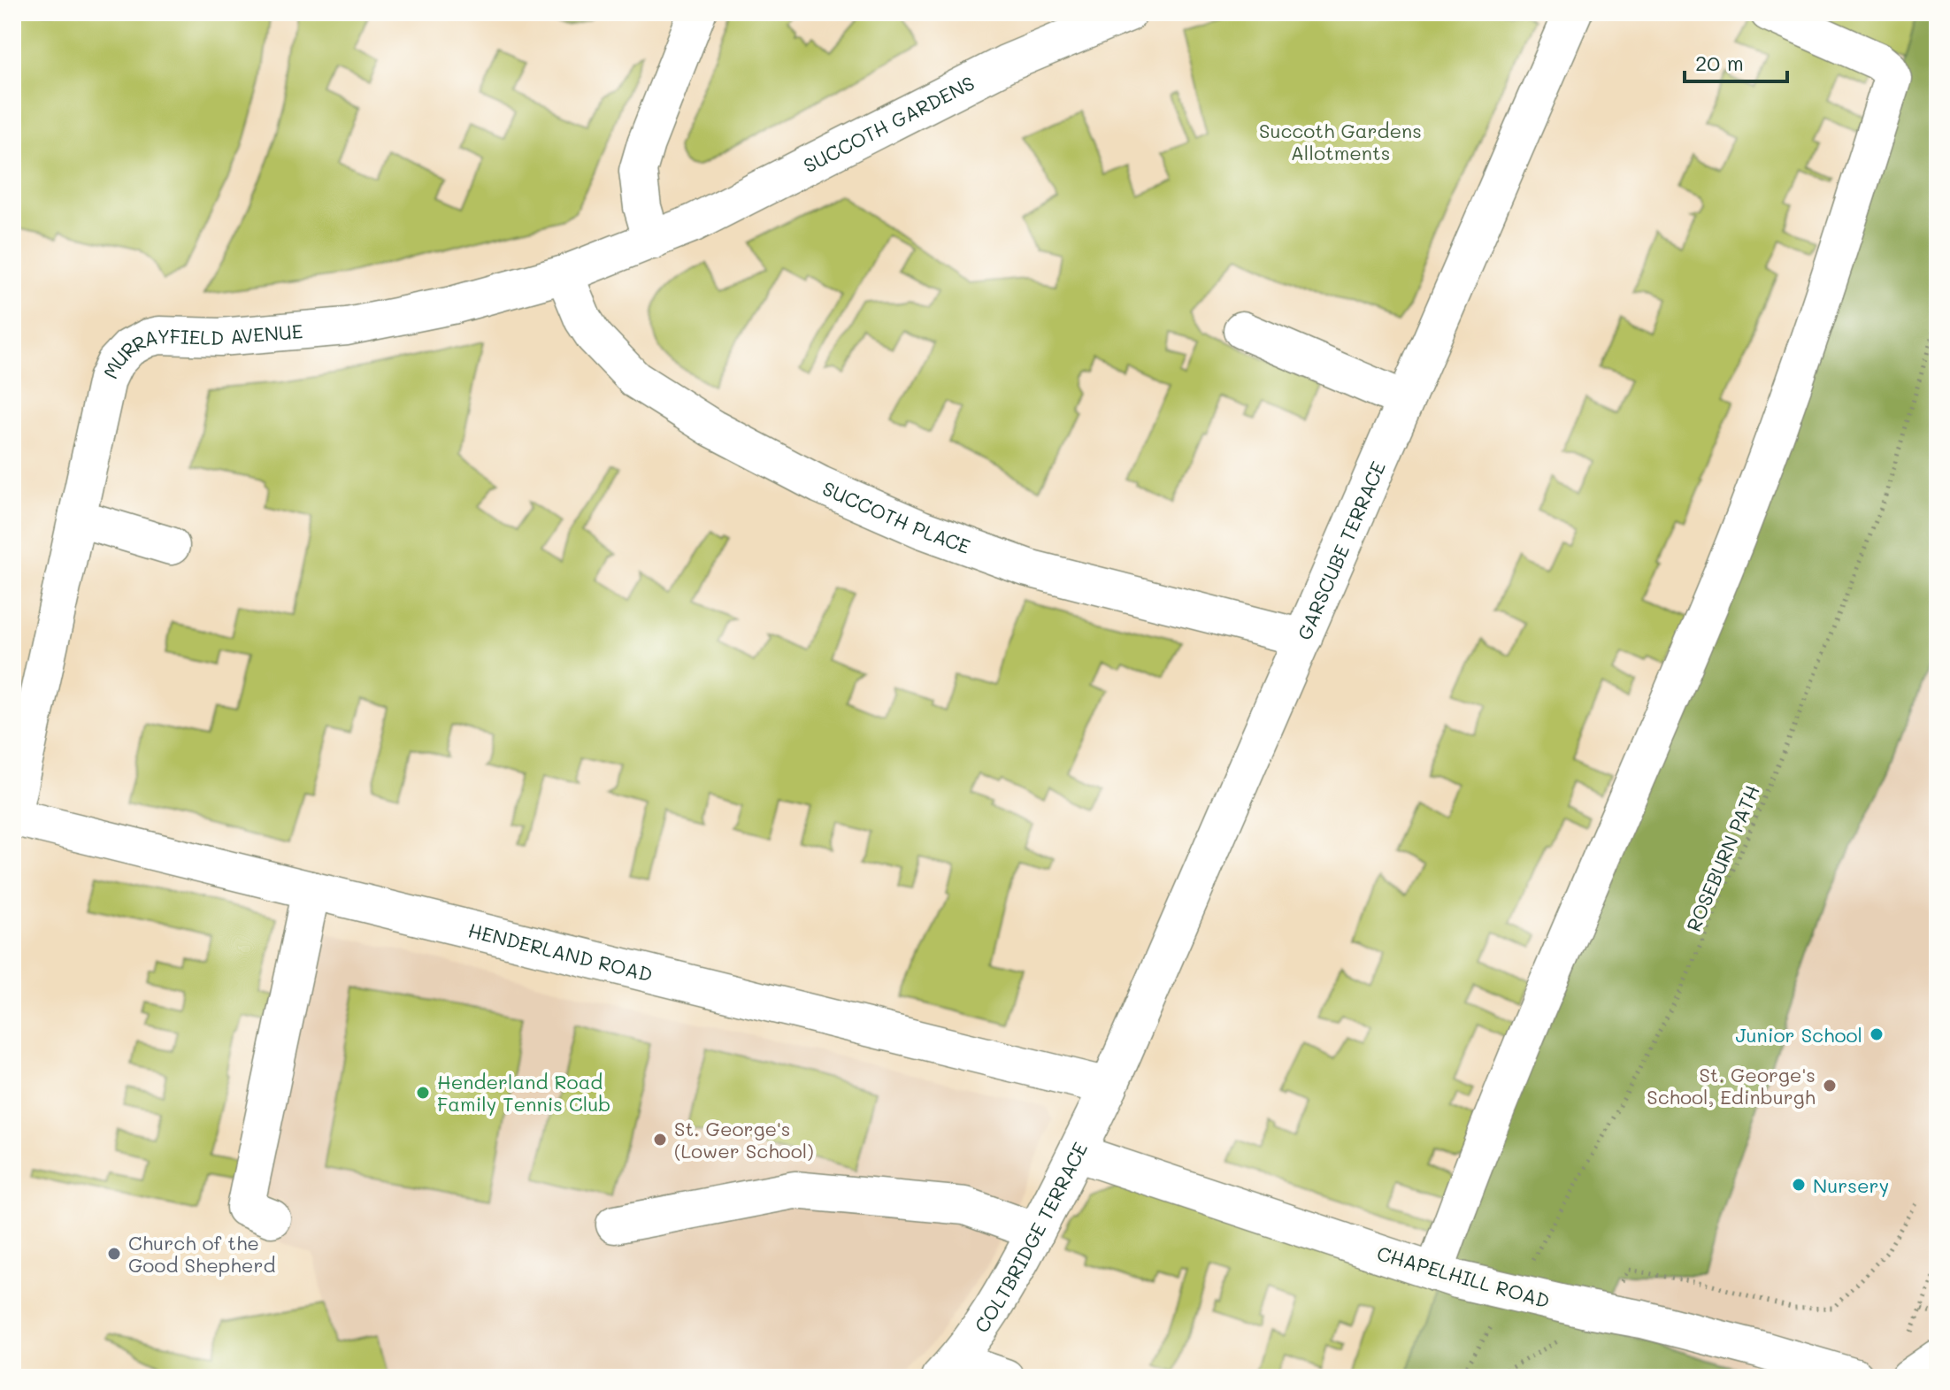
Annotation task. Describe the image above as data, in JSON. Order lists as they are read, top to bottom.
{
  "streets": {
    "street": [
      "SUCCOTH GARDENS",
      "MURRAYFIELD AVENUE",
      "SUCCOTH PLACE",
      "GARSCUBE TERRACE",
      "HENDERLAND ROAD",
      "COLTBRIDGE TERRACE",
      "CHAPELHILL ROAD"
    ],
    "path": ["ROSEBURN PATH"]
  },
  "crossings": [
    ["SUCCOTH GARDENS", "MURRAYFIELD AVENUE"],
    ["MURRAYFIELD AVENUE", "SUCCOTH PLACE"],
    ["MURRAYFIELD AVENUE", "HENDERLAND ROAD"],
    ["SUCCOTH PLACE", "GARSCUBE TERRACE"],
    ["GARSCUBE TERRACE", "HENDERLAND ROAD"],
    ["GARSCUBE TERRACE", "COLTBRIDGE TERRACE"],
    ["HENDERLAND ROAD", "COLTBRIDGE TERRACE"],
    ["COLTBRIDGE TERRACE", "CHAPELHILL ROAD"]
  ],
  "parks": ["Succoth Gardens Allotments"],
  "places": [
    "Junior School",
    "St. George's School, Edinburgh",
    "Henderland Road Family Tennis Club",
    "St. George's (Lower School)",
    "Nursery",
    "Church of the Good Shepherd"
  ],
  "scale_bar": "20 m"
}
